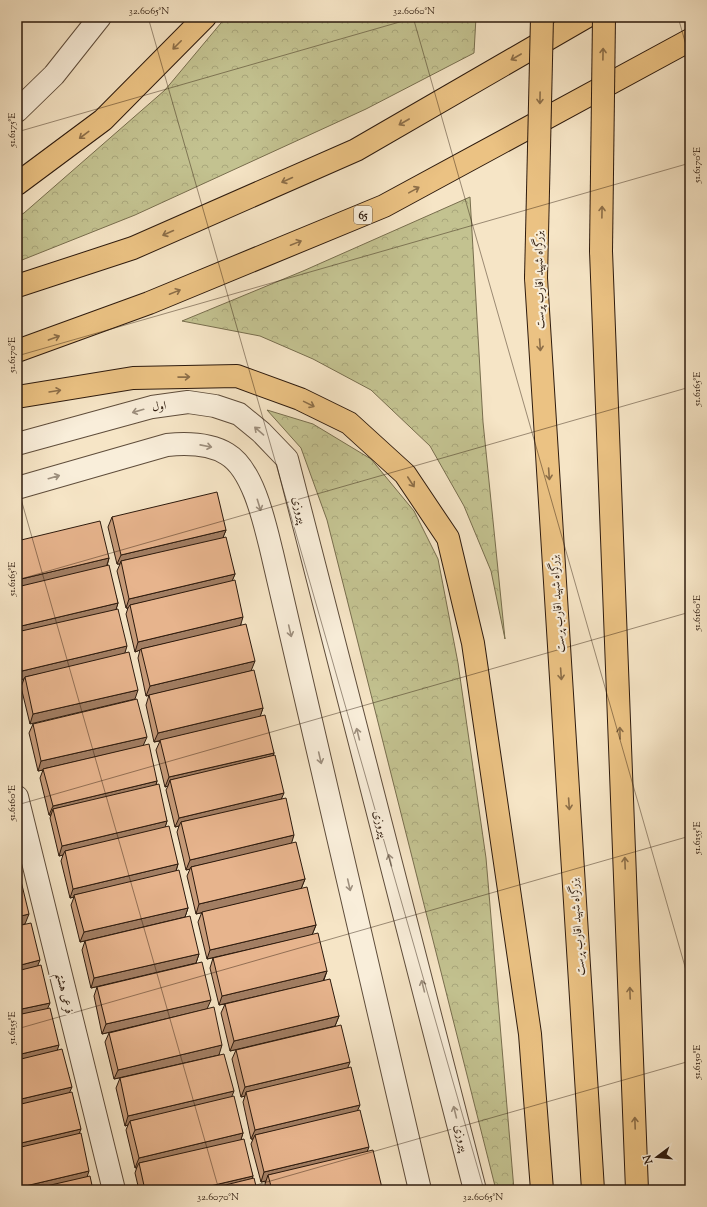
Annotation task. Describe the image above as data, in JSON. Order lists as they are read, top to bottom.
{
  "streets": {
    "highway": ["65", "بزرگراه شهید اقارب پرست"],
    "street": ["اول", "پیروزی", "فرعی هشتم"]
  },
  "crossings": [
    ["اول", "پیروزی"]
  ],
  "one_way": ["اول", "پیروزی"],
  "north": "left",
  "coordinates": [
    "32.6065°N",
    "32.6060°N",
    "51.6175°E",
    "51.6170°E",
    "51.6165°E",
    "51.6160°E",
    "51.6155°E",
    "51.6150°E",
    "32.6070°N"
  ]
}
